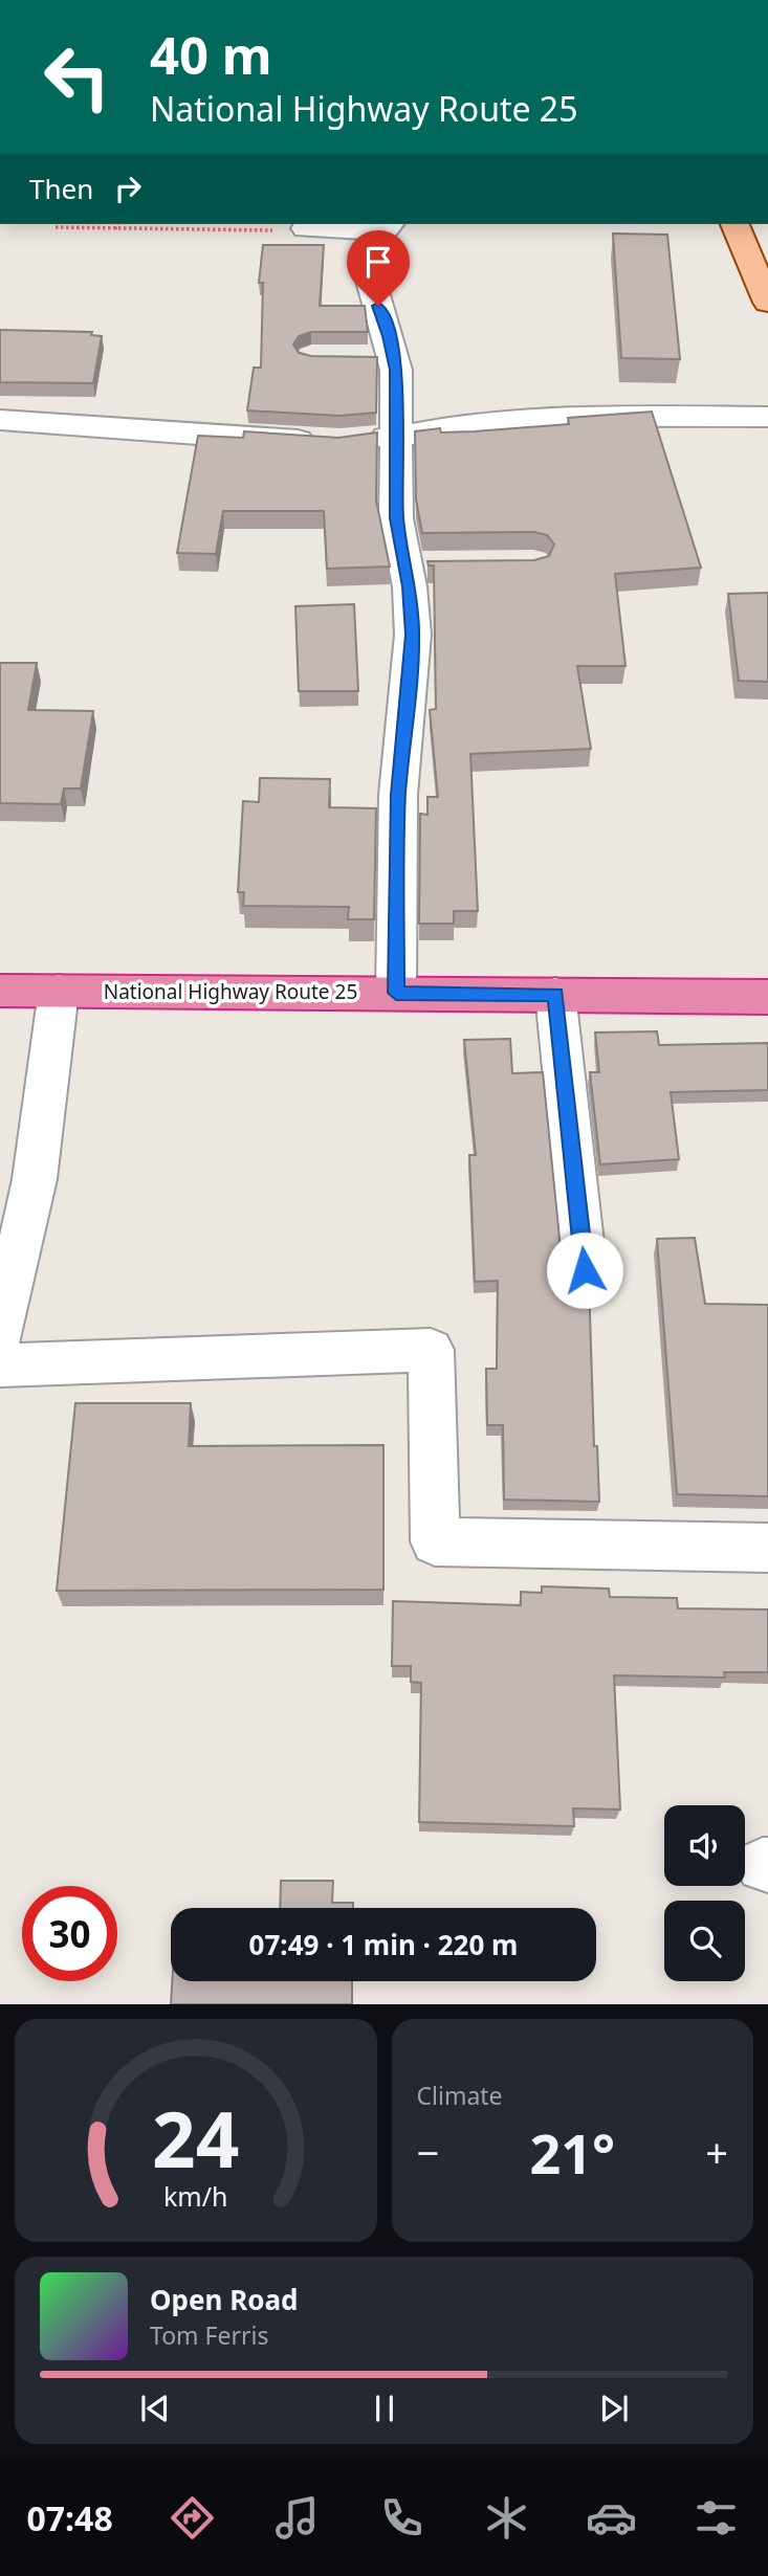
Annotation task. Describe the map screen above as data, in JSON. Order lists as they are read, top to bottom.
{
  "streets": {
    "highway": ["National Highway Route 25"]
  },
  "page": {
    "turn": ["40 m", "National Highway Route 25"],
    "then": "Then",
    "limit": "30",
    "trip": "07:49 · 1 min · 220 m",
    "tile": "Climate",
    "heat": ["−", "21°", "+"],
    "song": ["Open Road", "Tom Ferris"],
    "tabs": "07:48",
    "gauge": ["24", "km/h"]
  }
}
